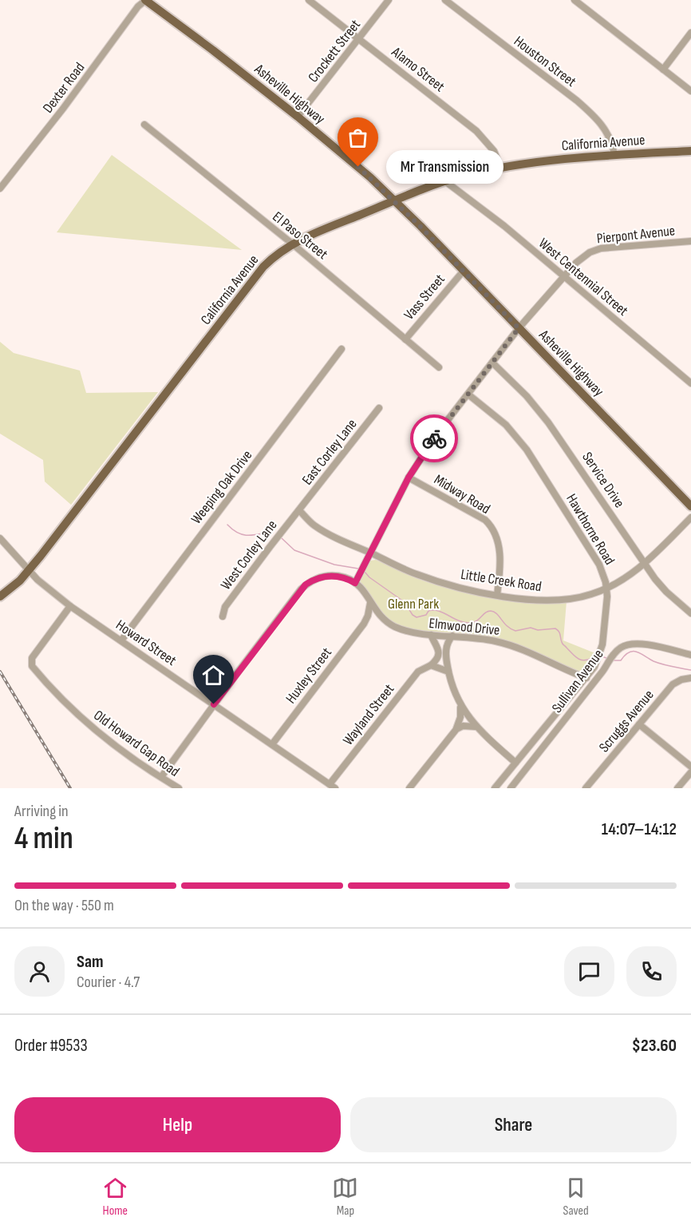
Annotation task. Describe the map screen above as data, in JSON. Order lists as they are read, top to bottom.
{
  "streets": {
    "main road": ["Asheville Highway", "California Avenue"],
    "street": [
      "Crockett Street",
      "Houston Street",
      "Alamo Street",
      "Dexter Road",
      "Pierpont Avenue",
      "El Paso Street",
      "West Centennial Street",
      "Vass Street",
      "East Corley Lane",
      "Service Drive",
      "Weeping Oak Drive",
      "Midway Road",
      "Hawthorne Road",
      "West Corley Lane",
      "Little Creek Road",
      "Elmwood Drive",
      "Howard Street",
      "Huxley Street",
      "Sullivan Avenue",
      "Wayland Street",
      "Scruggs Avenue",
      "Old Howard Gap Road"
    ]
  },
  "crossings": [
    ["Crockett Street", "Alamo Street"],
    ["Crockett Street", "Asheville Highway"],
    ["Houston Street", "California Avenue"],
    ["Alamo Street", "California Avenue"],
    ["Dexter Road", "Asheville Highway"],
    ["Asheville Highway", "California Avenue"],
    ["Asheville Highway", "Pierpont Avenue"],
    ["Asheville Highway", "Vass Street"],
    ["California Avenue", "El Paso Street"],
    ["California Avenue", "West Centennial Street"],
    ["California Avenue", "Howard Street"],
    ["Pierpont Avenue", "West Centennial Street"],
    ["Pierpont Avenue", "Service Drive"],
    ["Pierpont Avenue", "Midway Road"],
    ["Pierpont Avenue", "Hawthorne Road"],
    ["Pierpont Avenue", "Little Creek Road"],
    ["Pierpont Avenue", "Elmwood Drive"],
    ["El Paso Street", "Vass Street"],
    ["East Corley Lane", "West Corley Lane"],
    ["East Corley Lane", "Little Creek Road"],
    ["Service Drive", "Little Creek Road"],
    ["Weeping Oak Drive", "Howard Street"],
    ["Midway Road", "Little Creek Road"],
    ["Hawthorne Road", "Little Creek Road"],
    ["Hawthorne Road", "Elmwood Drive"],
    ["West Corley Lane", "Little Creek Road"],
    ["Elmwood Drive", "Huxley Street"],
    ["Howard Street", "Huxley Street"],
    ["Howard Street", "Wayland Street"],
    ["Howard Street", "Old Howard Gap Road"]
  ],
  "parks": ["Glenn Park"],
  "places": ["Mr Transmission"],
  "page": {
    "bubble": "Mr Transmission",
    "heading": ["4 min", "Arriving in", "14:07–14:12"],
    "panel": [
      "Sam",
      "Courier · 4.7",
      "Order #9533",
      "$23.60"
    ],
    "bar": "On the way · 550 m",
    "buttons": ["Help", "Share"],
    "tabs": ["Home", "Map", "Saved"]
  }
}
